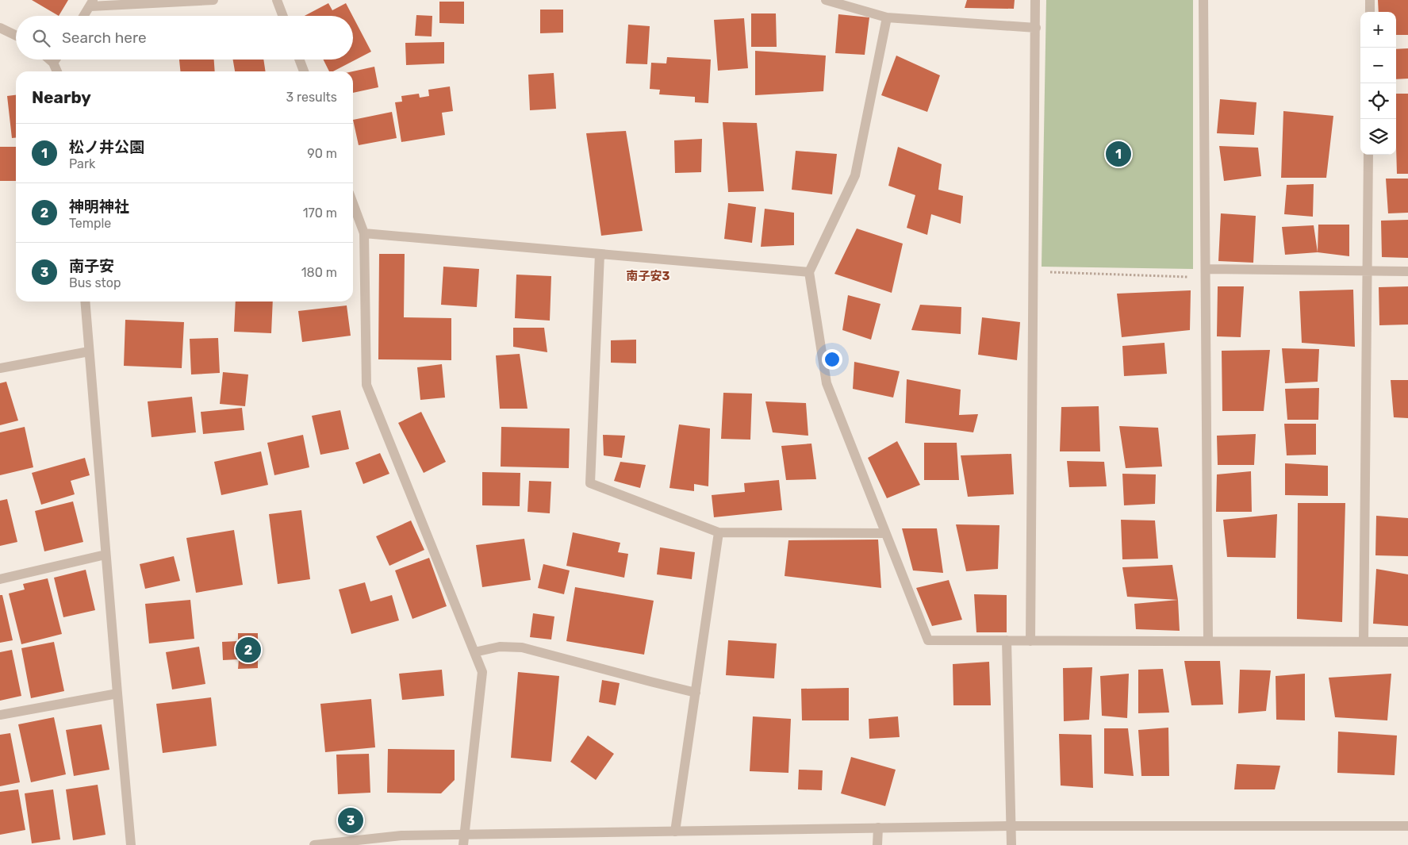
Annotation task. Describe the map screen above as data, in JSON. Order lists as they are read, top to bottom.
{
  "districts": ["南子安3"],
  "page": {
    "map_buttons": ["+", "−"],
    "search": "Search here",
    "heading": ["Nearby", "3 results"],
    "list": [
      {
        "mark": "1",
        "name": "松ノ井公園",
        "note": "Park",
        "value": "90 m"
      },
      {
        "mark": "2",
        "name": "神明神社",
        "note": "Temple",
        "value": "170 m"
      },
      {
        "mark": "3",
        "name": "南子安",
        "note": "Bus stop",
        "value": "180 m"
      }
    ],
    "pins": ["1", "2", "3"]
  }
}
